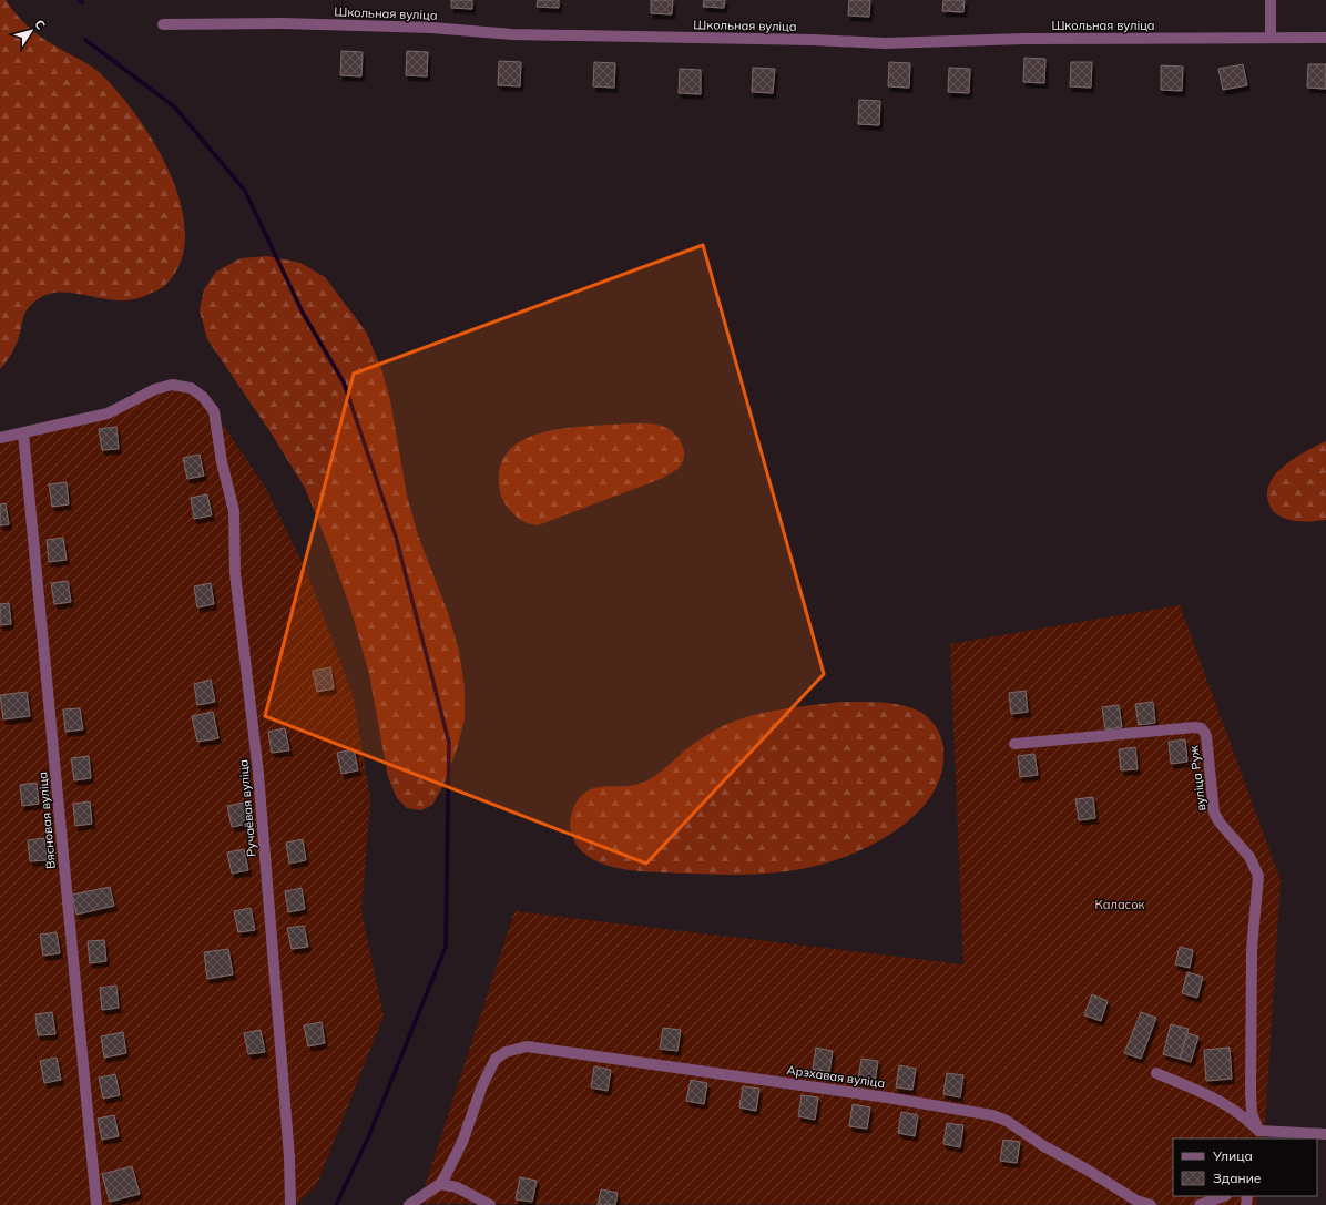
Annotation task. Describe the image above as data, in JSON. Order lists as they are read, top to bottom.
{
  "streets": {
    "street": [
      "Школьная вуліца",
      "вуліца Руж",
      "Ручаёвая вуліца",
      "Вясновая вуліца",
      "Арэхавая вуліца"
    ]
  },
  "crossings": [
    ["Ручаёвая вуліца", "Вясновая вуліца"]
  ],
  "parks": ["Каласок"],
  "legend": ["Улица", "Здание"],
  "north": "top right"
}
